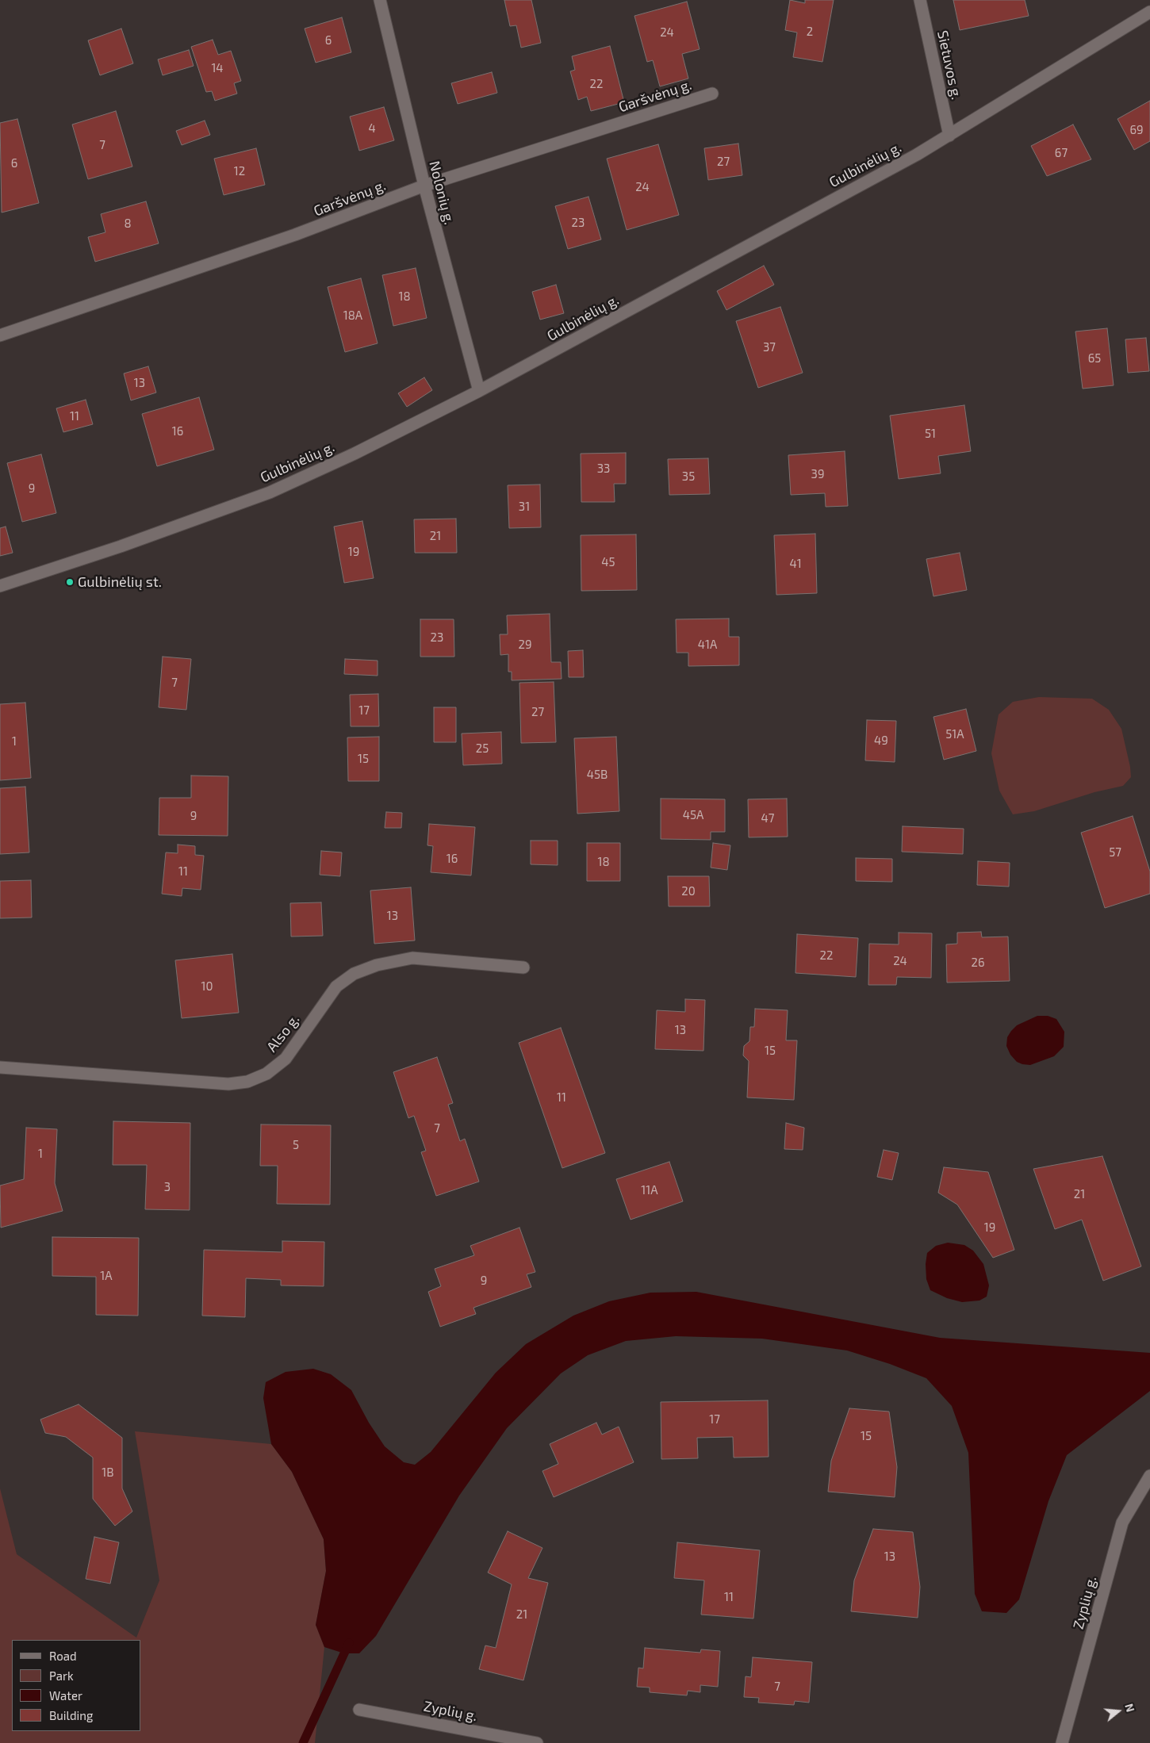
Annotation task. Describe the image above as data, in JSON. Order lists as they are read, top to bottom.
{
  "streets": {
    "street": [
      "Sietuvos g.",
      "Garšvėnų g.",
      "Gulbinėlių g.",
      "Nolonių g.",
      "Also g.",
      "Zyplių g."
    ]
  },
  "crossings": [
    ["Sietuvos g.", "Gulbinėlių g."],
    ["Garšvėnų g.", "Nolonių g."],
    ["Gulbinėlių g.", "Nolonių g."]
  ],
  "places": ["Gulbinėlių st."],
  "house_numbers": [
    "2",
    "24",
    "6",
    "14",
    "22",
    "4",
    "69",
    "7",
    "67",
    "27",
    "6",
    "12",
    "24",
    "23",
    "8",
    "18",
    "18A",
    "37",
    "65",
    "13",
    "11",
    "16",
    "51",
    "33",
    "39",
    "35",
    "9",
    "31",
    "21",
    "19",
    "45",
    "41",
    "23",
    "29",
    "41A",
    "7",
    "17",
    "27",
    "51A",
    "49",
    "1",
    "25",
    "15",
    "45B",
    "45A",
    "9",
    "47",
    "57",
    "16",
    "18",
    "11",
    "20",
    "13",
    "22",
    "24",
    "26",
    "10",
    "13",
    "15",
    "11",
    "7",
    "5",
    "1",
    "3",
    "11A",
    "21",
    "19",
    "1A",
    "9",
    "17",
    "15",
    "1B",
    "13",
    "11",
    "21",
    "7"
  ],
  "legend": [
    "Road",
    "Park",
    "Water",
    "Building"
  ],
  "north": "right"
}
